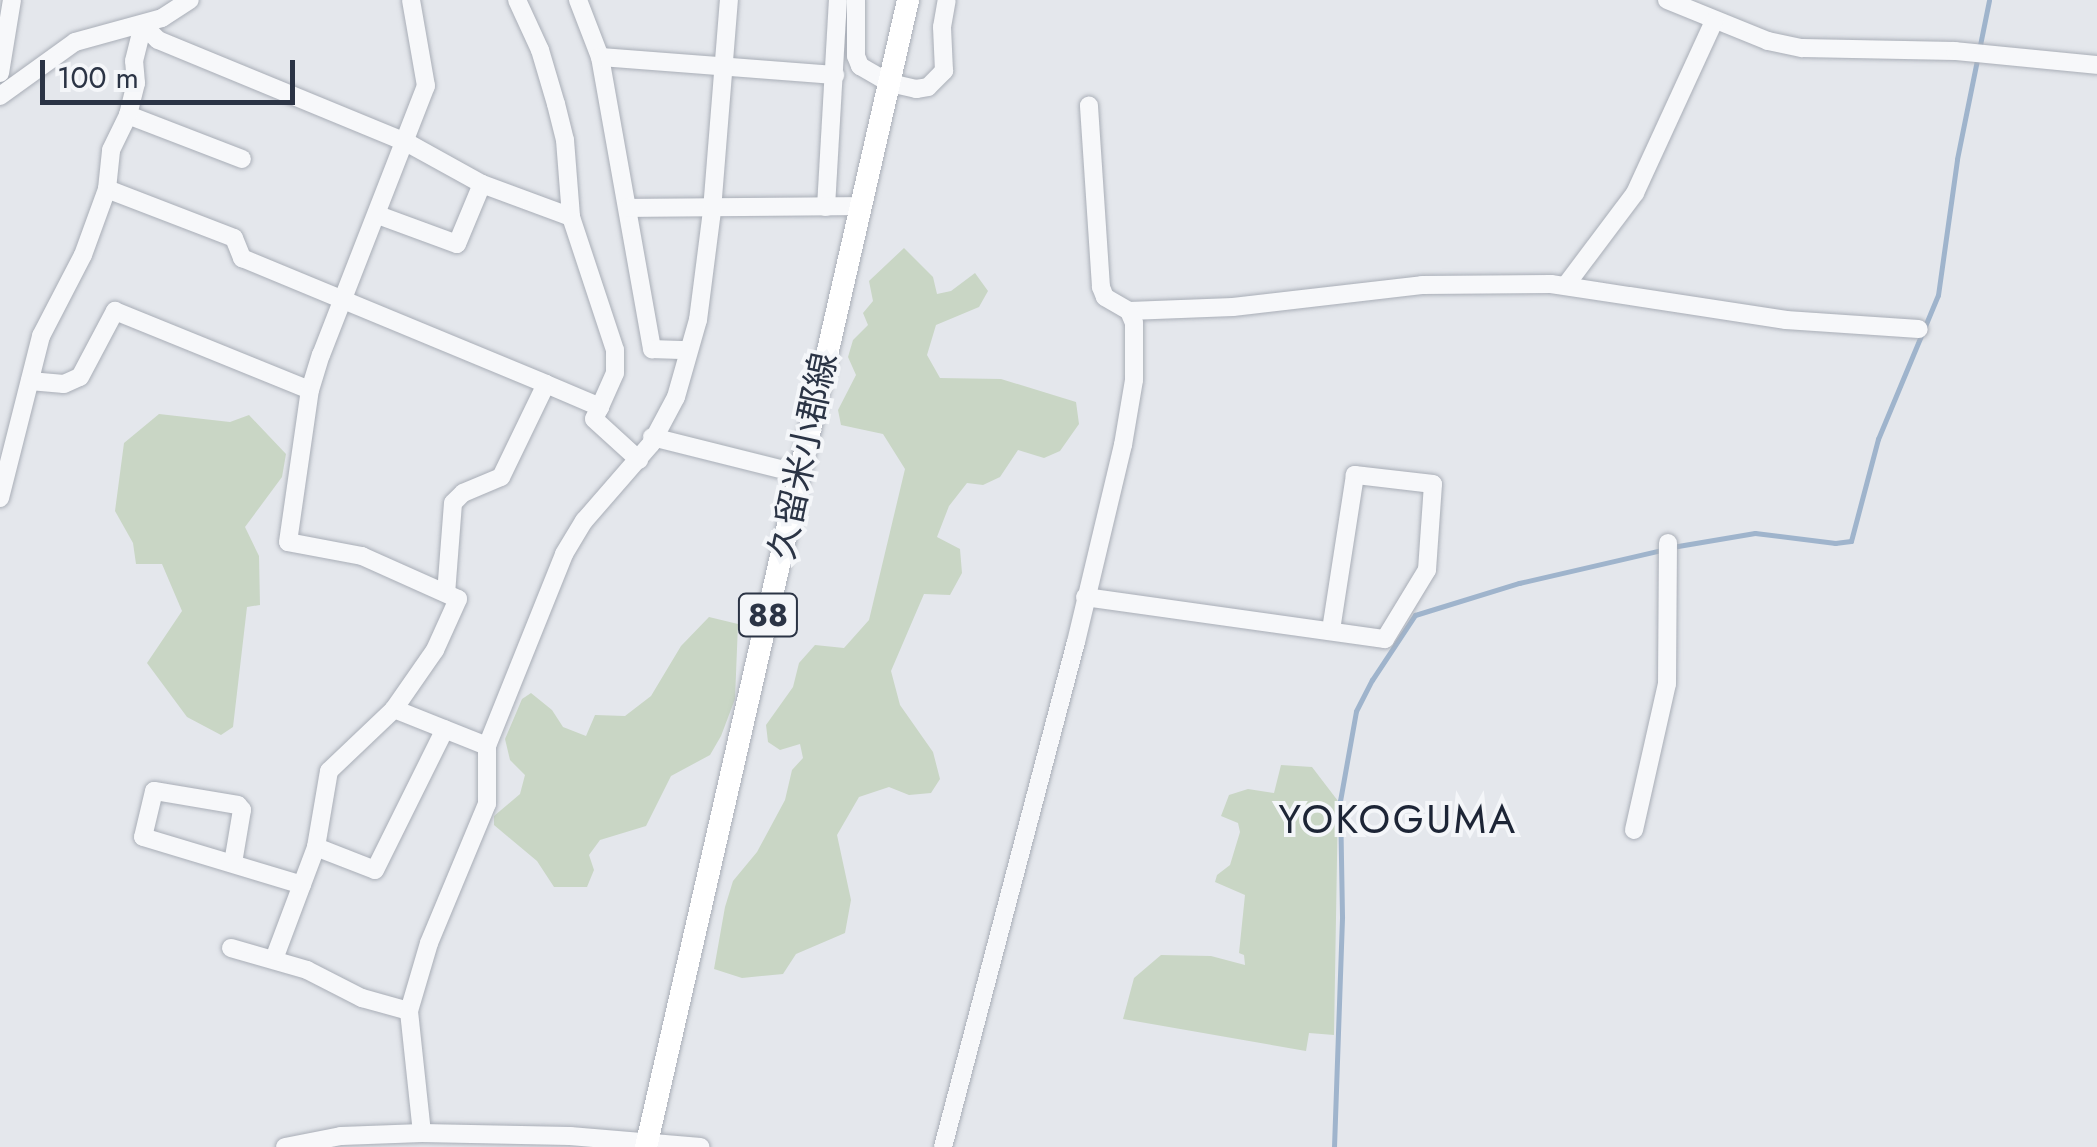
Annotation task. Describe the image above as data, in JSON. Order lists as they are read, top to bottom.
{
  "streets": {
    "main road": ["久留米小郡線", "88"]
  },
  "districts": ["YOKOGUMA"],
  "scale_bar": "100 m"
}
